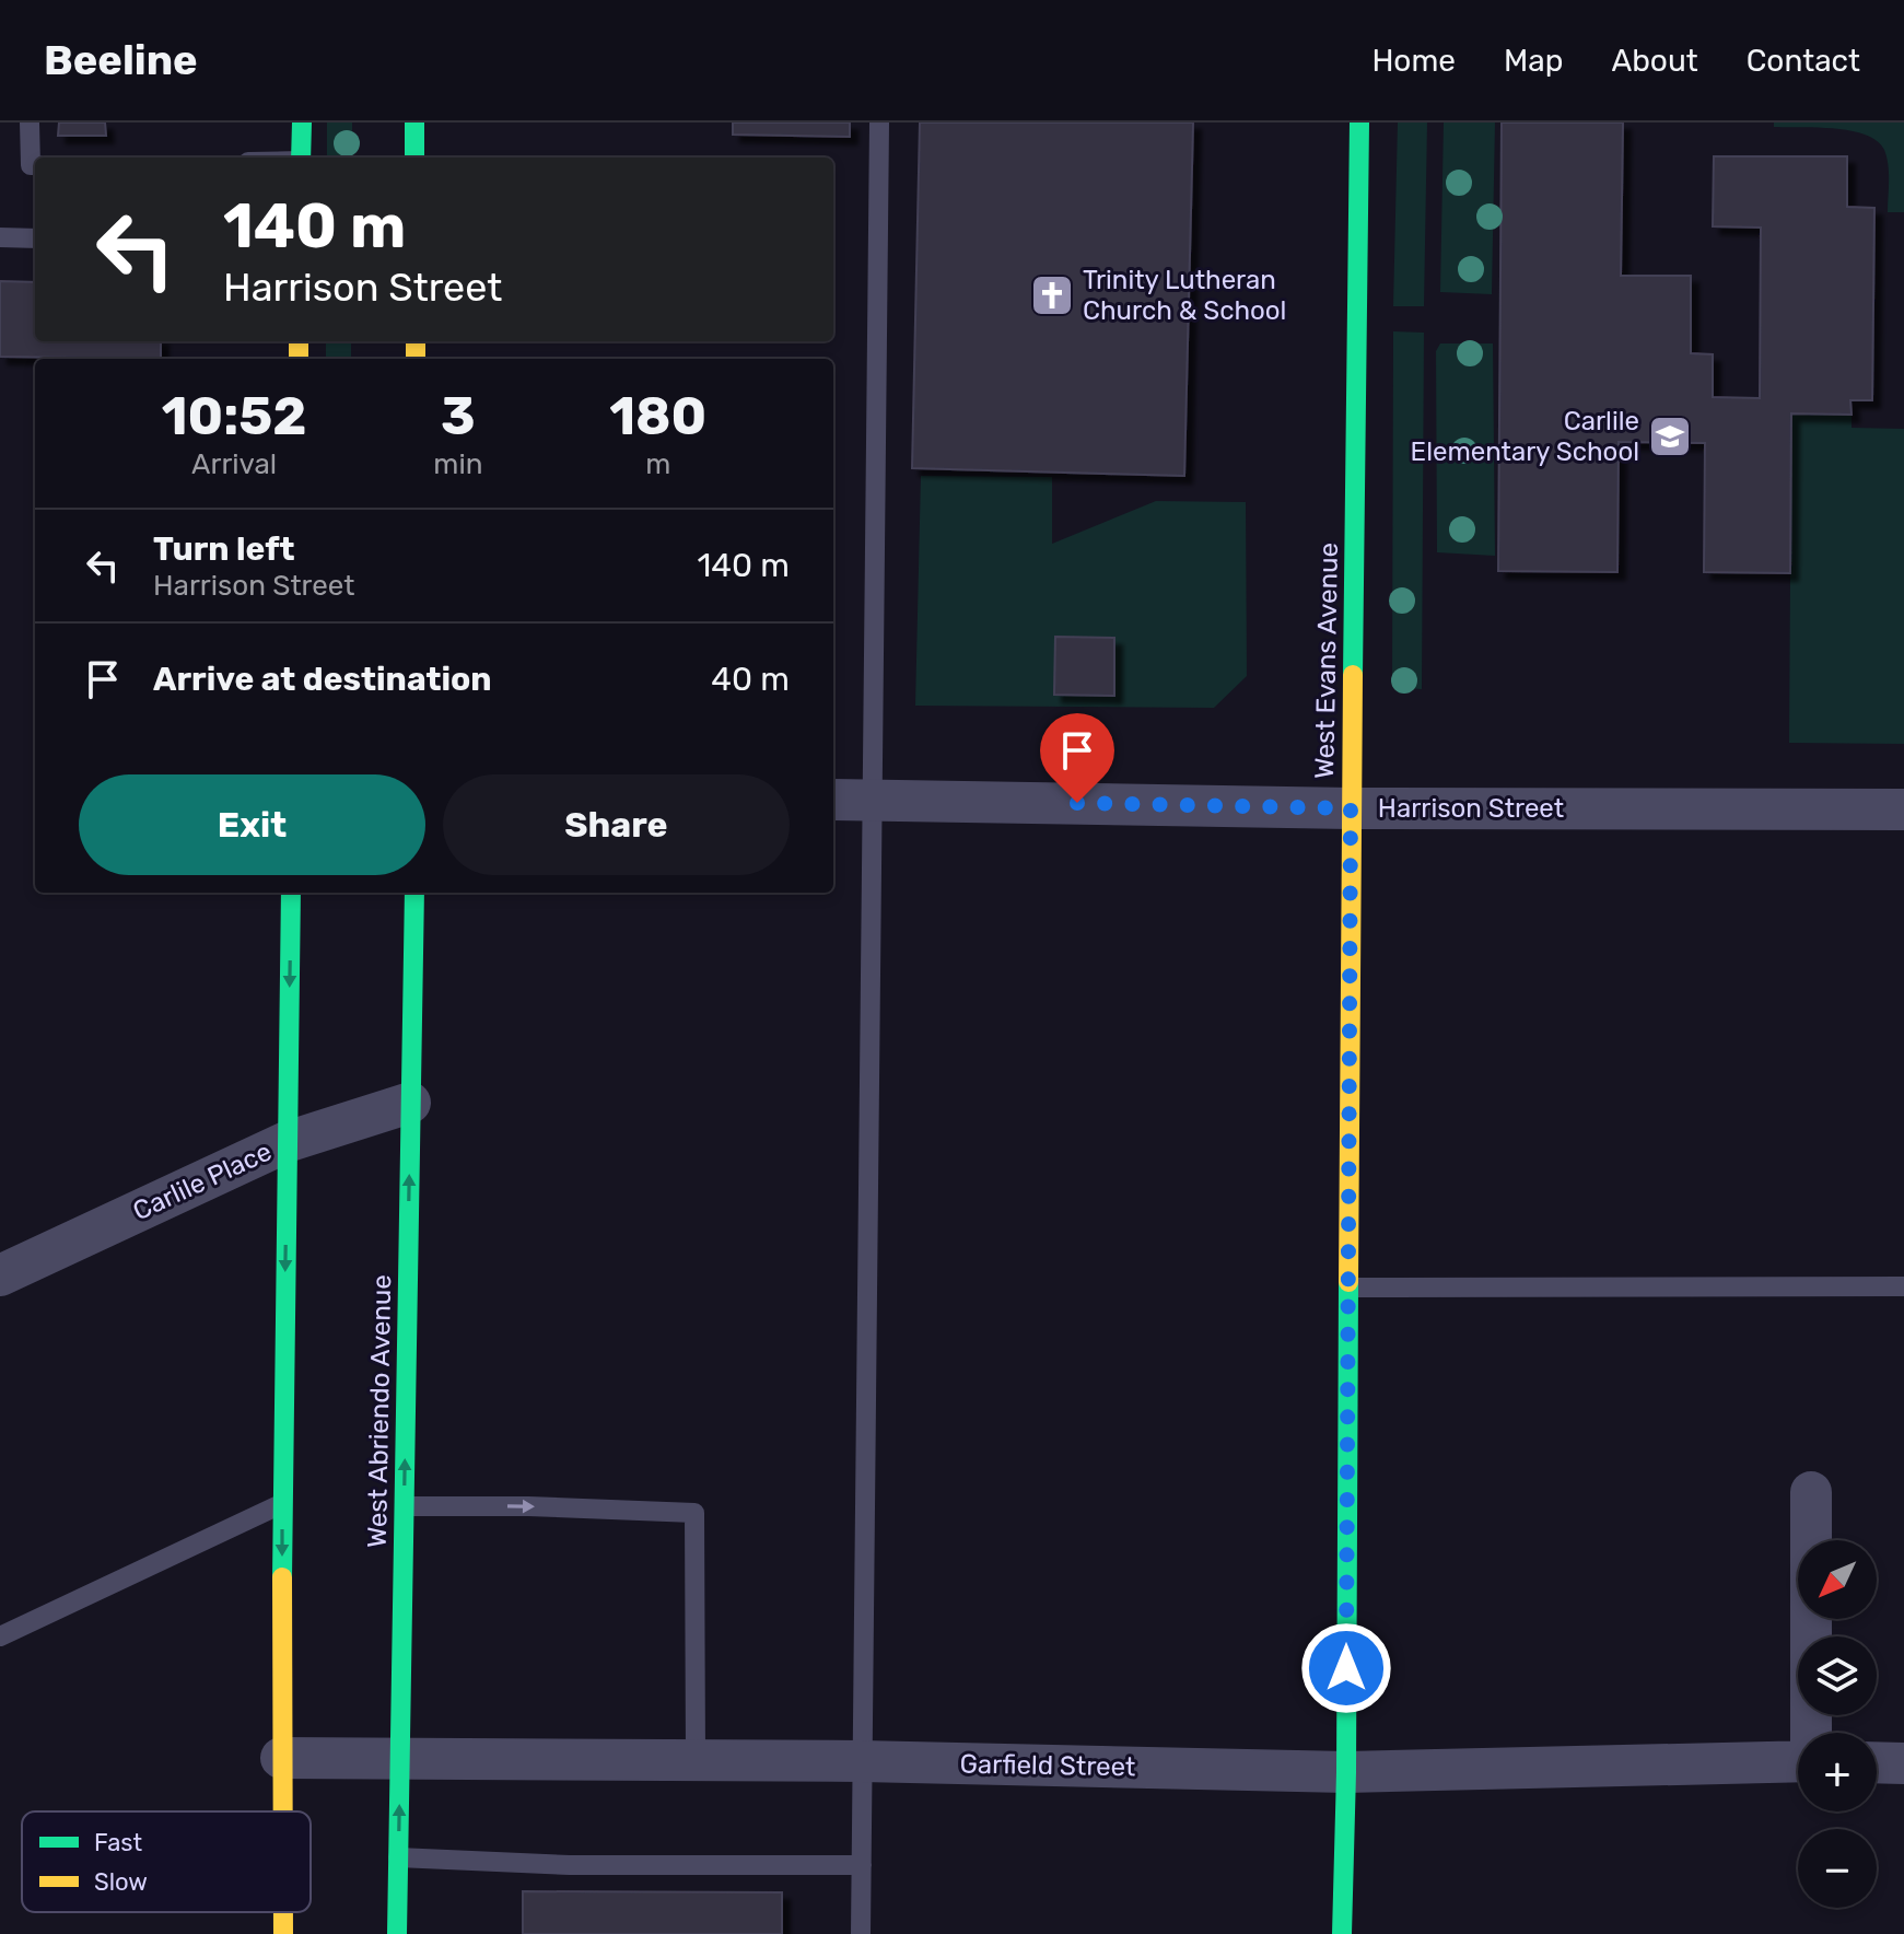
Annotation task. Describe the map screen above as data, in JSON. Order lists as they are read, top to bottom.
{
  "streets": {
    "street": [
      "West Evans Avenue",
      "Harrison Street",
      "Carlile Place",
      "West Abriendo Avenue",
      "Garfield Street"
    ]
  },
  "crossings": [
    ["West Evans Avenue", "Harrison Street"],
    ["West Evans Avenue", "Garfield Street"],
    ["Carlile Place", "West Abriendo Avenue"],
    ["West Abriendo Avenue", "Garfield Street"]
  ],
  "places": {
    "church": ["Trinity Lutheran Church & School"],
    "school or university": ["Carlile Elementary School"]
  },
  "legend": ["Fast", "Slow"],
  "north": "bottom left",
  "page": {
    "header": "Beeline",
    "nav": [
      "Home",
      "Map",
      "About",
      "Contact"
    ],
    "turn": ["140 m", "Harrison Street"],
    "eta": [
      "10:52",
      "Arrival",
      "3",
      "min",
      "180",
      "m"
    ],
    "list": [
      {
        "name": "Turn left",
        "note": "Harrison Street",
        "value": "140 m"
      },
      {
        "name": "Arrive at destination",
        "value": "40 m"
      }
    ],
    "buttons": ["Exit", "Share"],
    "map_buttons": ["+", "−"]
  }
}
